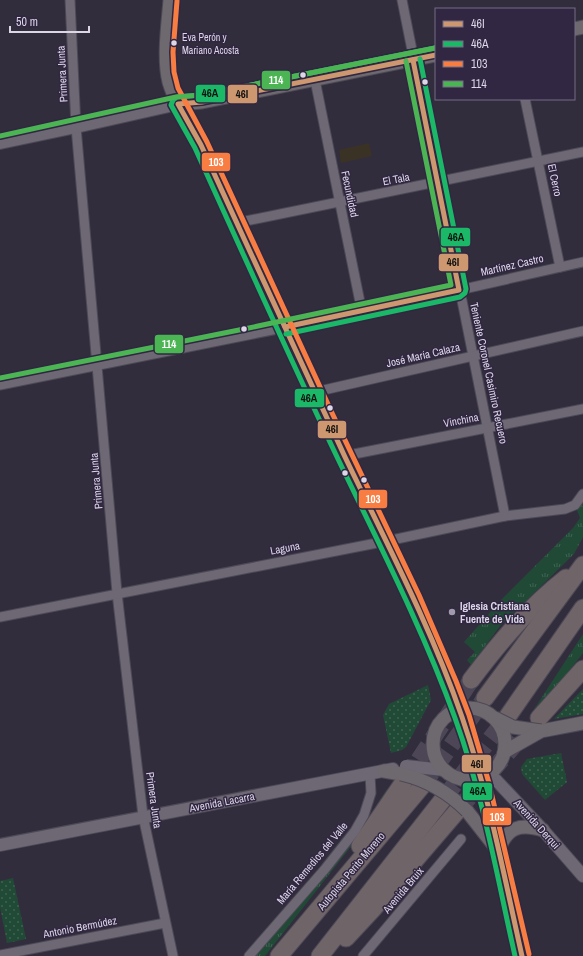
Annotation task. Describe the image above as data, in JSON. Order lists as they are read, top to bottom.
{
  "streets": {
    "highway": ["Autopista Perito Moreno"],
    "street": [
      "Primera Junta",
      "El Tala",
      "El Cerro",
      "Fecundidad",
      "Martínez Castro",
      "José María Calaza",
      "Teniente Coronel Casimiro Recuero",
      "Vinchina",
      "Laguna",
      "Avenida Lacarra",
      "Avenida Derqui",
      "María Remedios del Valle",
      "Avenida Bruix",
      "Antonio Bermúdez"
    ]
  },
  "crossings": [
    ["Primera Junta", "Martínez Castro"],
    ["Primera Junta", "Laguna"],
    ["Primera Junta", "Avenida Lacarra"],
    ["Primera Junta", "Antonio Bermúdez"],
    ["El Tala", "El Cerro"],
    ["El Tala", "Fecundidad"],
    ["El Tala", "Teniente Coronel Casimiro Recuero"],
    ["El Cerro", "Martínez Castro"],
    ["Fecundidad", "Martínez Castro"],
    ["Martínez Castro", "Teniente Coronel Casimiro Recuero"],
    ["José María Calaza", "Teniente Coronel Casimiro Recuero"],
    ["Teniente Coronel Casimiro Recuero", "Vinchina"],
    ["Teniente Coronel Casimiro Recuero", "Laguna"],
    ["Avenida Lacarra", "María Remedios del Valle"]
  ],
  "places": ["Eva Perón y Mariano Acosta", "Iglesia Cristiana Fuente de Vida"],
  "lines": [
    "transit line 103",
    "transit line 46A",
    "transit line 114",
    "transit line 46I"
  ],
  "legend": [
    "46I",
    "46A",
    "103",
    "114"
  ],
  "scale_bar": "50 m"
}
